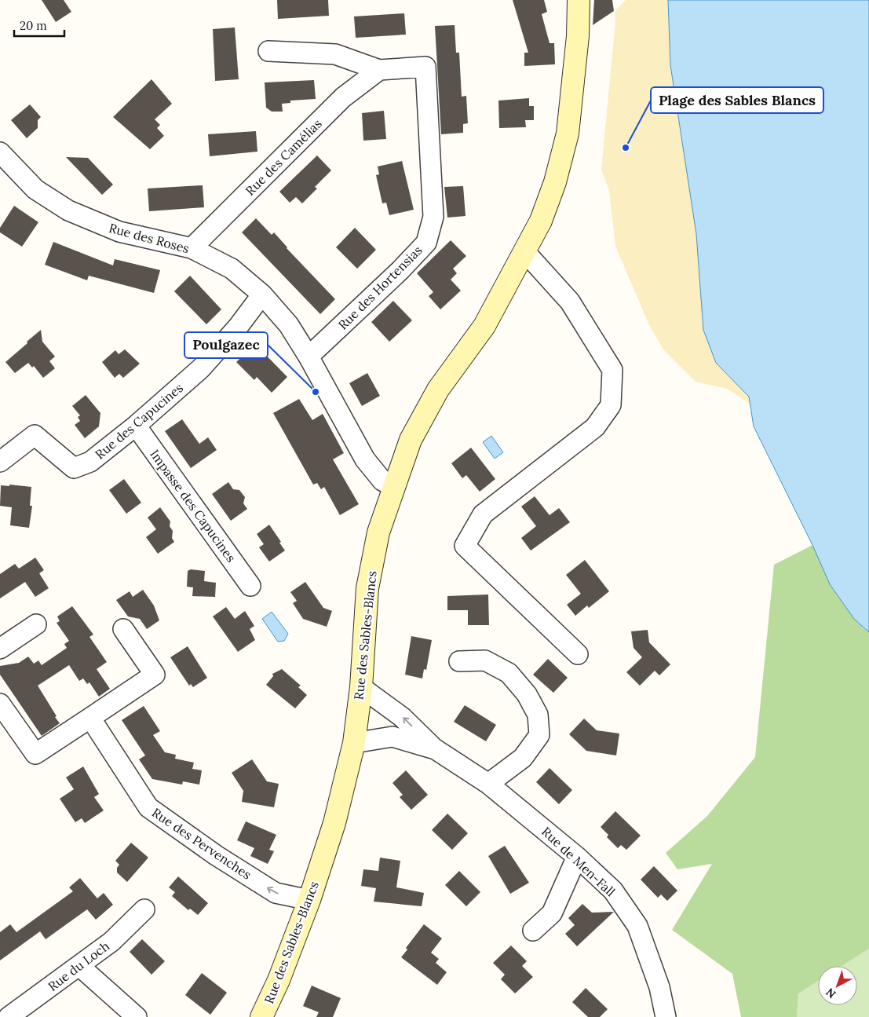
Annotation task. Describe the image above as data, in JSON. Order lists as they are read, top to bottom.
{
  "streets": {
    "street": [
      "Rue des Camélias",
      "Rue des Roses",
      "Rue des Hortensias",
      "Rue des Capucines",
      "Impasse des Capucines",
      "Rue des Sables-Blancs",
      "Rue des Pervenches",
      "Rue de Men-Fall",
      "Rue du Loch"
    ]
  },
  "crossings": [
    ["Rue des Camélias", "Rue des Roses"],
    ["Rue des Camélias", "Rue des Hortensias"],
    ["Rue des Roses", "Rue des Hortensias"],
    ["Rue des Roses", "Rue des Capucines"],
    ["Rue des Roses", "Rue des Sables-Blancs"],
    ["Rue des Capucines", "Impasse des Capucines"],
    ["Rue des Sables-Blancs", "Rue des Pervenches"],
    ["Rue des Sables-Blancs", "Rue de Men-Fall"]
  ],
  "one_way": ["Rue des Pervenches"],
  "places": ["Plage des Sables Blancs", "Poulgazec"],
  "scale_bar": "20 m",
  "north": "bottom left"
}
